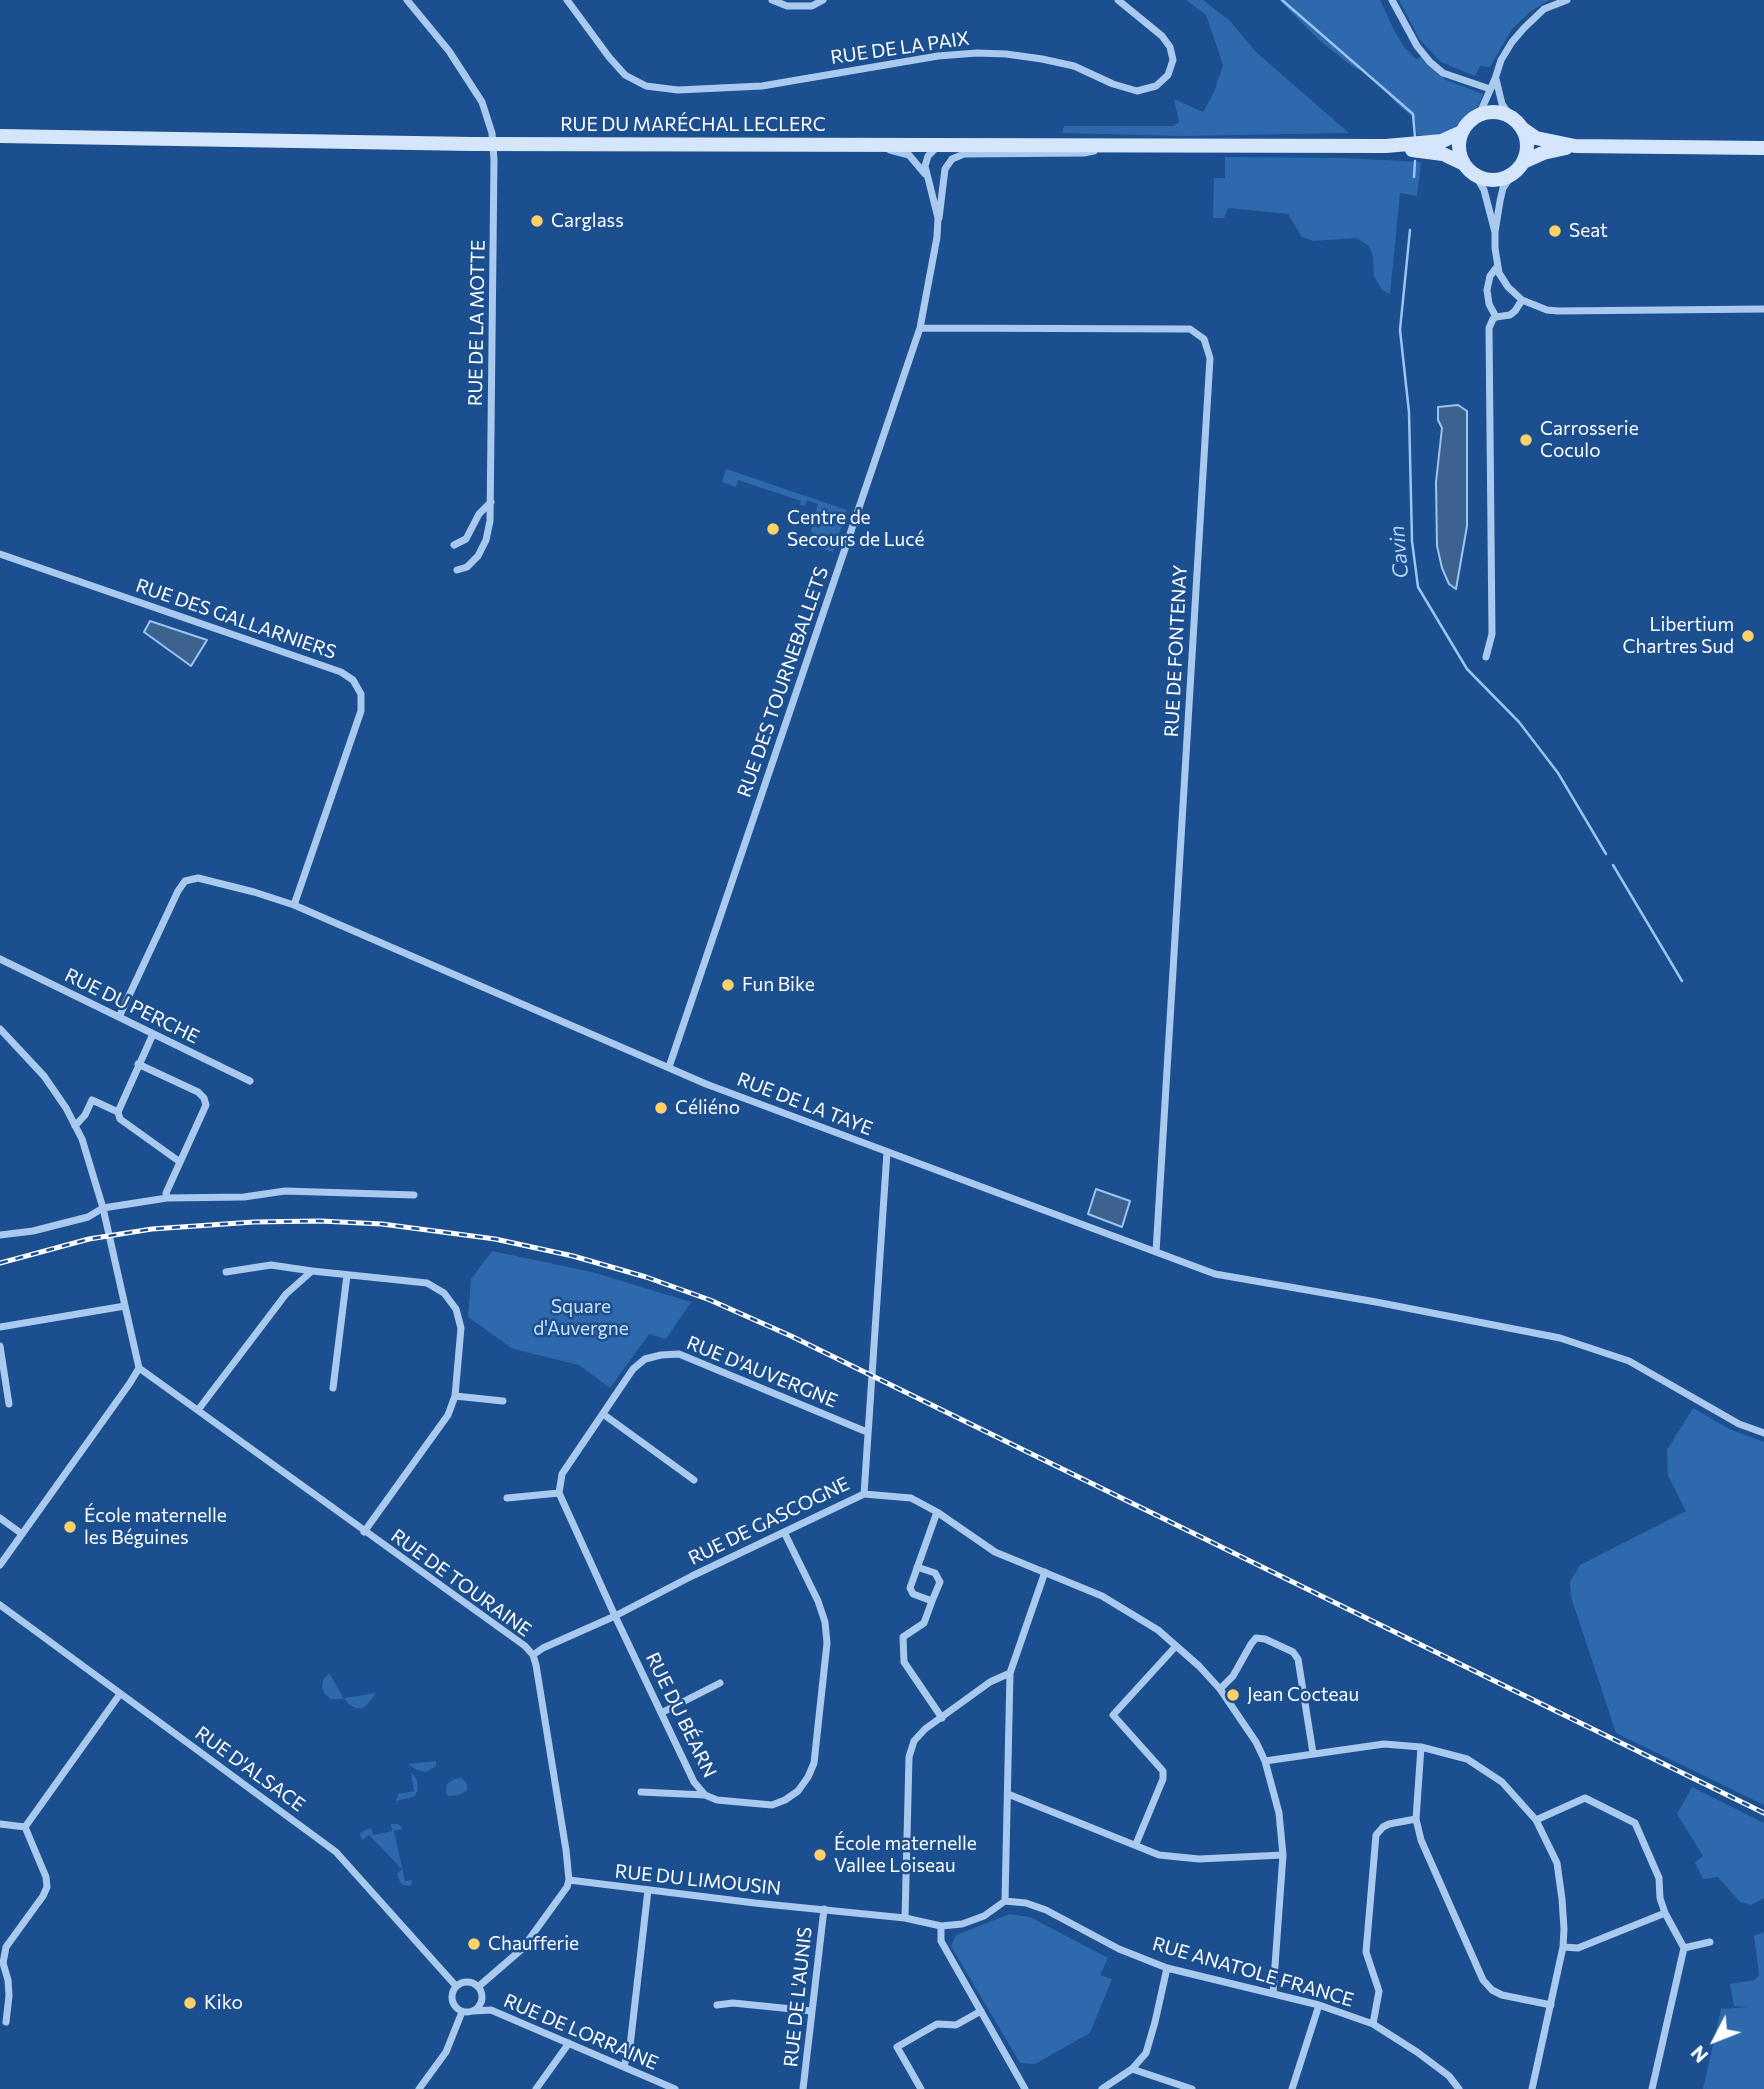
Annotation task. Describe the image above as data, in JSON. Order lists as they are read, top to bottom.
{
  "streets": {
    "main road": ["RUE DU MARÉCHAL LECLERC"],
    "street": [
      "RUE DE LA PAIX",
      "RUE DE LA MOTTE",
      "RUE DES GALLARNIERS",
      "RUE DE FONTENAY",
      "RUE DES TOURNEBALLETS",
      "RUE DU PERCHE",
      "RUE DE LA TAYE",
      "RUE D'AUVERGNE",
      "RUE DE GASCOGNE",
      "RUE DE TOURAINE",
      "RUE DU BÉARN",
      "RUE D'ALSACE",
      "RUE DU LIMOUSIN",
      "RUE ANATOLE FRANCE",
      "RUE DE L'AUNIS",
      "RUE DE LORRAINE"
    ]
  },
  "crossings": [
    ["RUE DU MARÉCHAL LECLERC", "RUE DE LA MOTTE"],
    ["RUE DES GALLARNIERS", "RUE DE LA TAYE"],
    ["RUE DE FONTENAY", "RUE DES TOURNEBALLETS"],
    ["RUE DE FONTENAY", "RUE DE LA TAYE"],
    ["RUE DES TOURNEBALLETS", "RUE DE LA TAYE"],
    ["RUE DU PERCHE", "RUE DE LA TAYE"],
    ["RUE DE LA TAYE", "RUE DE GASCOGNE"],
    ["RUE D'AUVERGNE", "RUE DE GASCOGNE"],
    ["RUE DE GASCOGNE", "RUE DE TOURAINE"],
    ["RUE DE GASCOGNE", "RUE DU BÉARN"],
    ["RUE DE TOURAINE", "RUE DU LIMOUSIN"],
    ["RUE D'ALSACE", "RUE DE LORRAINE"],
    ["RUE DU LIMOUSIN", "RUE DE L'AUNIS"]
  ],
  "water": ["Cavin"],
  "parks": ["Square d'Auvergne"],
  "places": [
    "Carglass",
    "Seat",
    "Carrosserie Coculo",
    "Centre de Secours de Lucé",
    "Libertium Chartres Sud",
    "Fun Bike",
    "Céliéno",
    "École maternelle les Béguines",
    "Jean Cocteau",
    "École maternelle Vallee Loiseau",
    "Chaufferie",
    "Kiko"
  ],
  "north": "bottom left"
}
